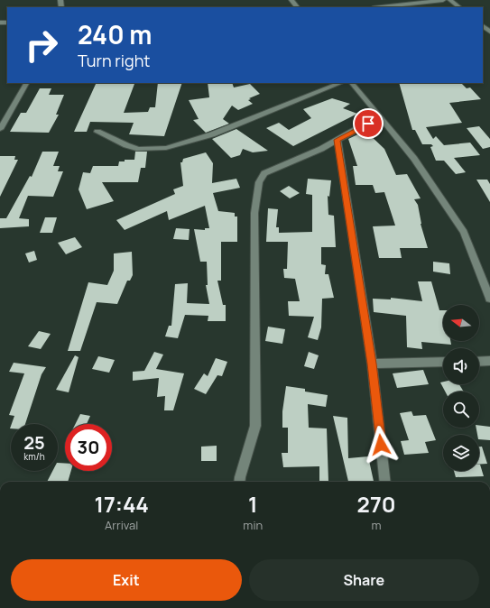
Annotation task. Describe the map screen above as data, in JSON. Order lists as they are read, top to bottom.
{
  "north": "left",
  "page": {
    "turn": ["240 m", "Turn right"],
    "speed": "25 km/h",
    "limit": "30",
    "eta": [
      "17:44",
      "Arrival",
      "1",
      "min",
      "270",
      "m"
    ],
    "buttons": ["Exit", "Share"]
  }
}
